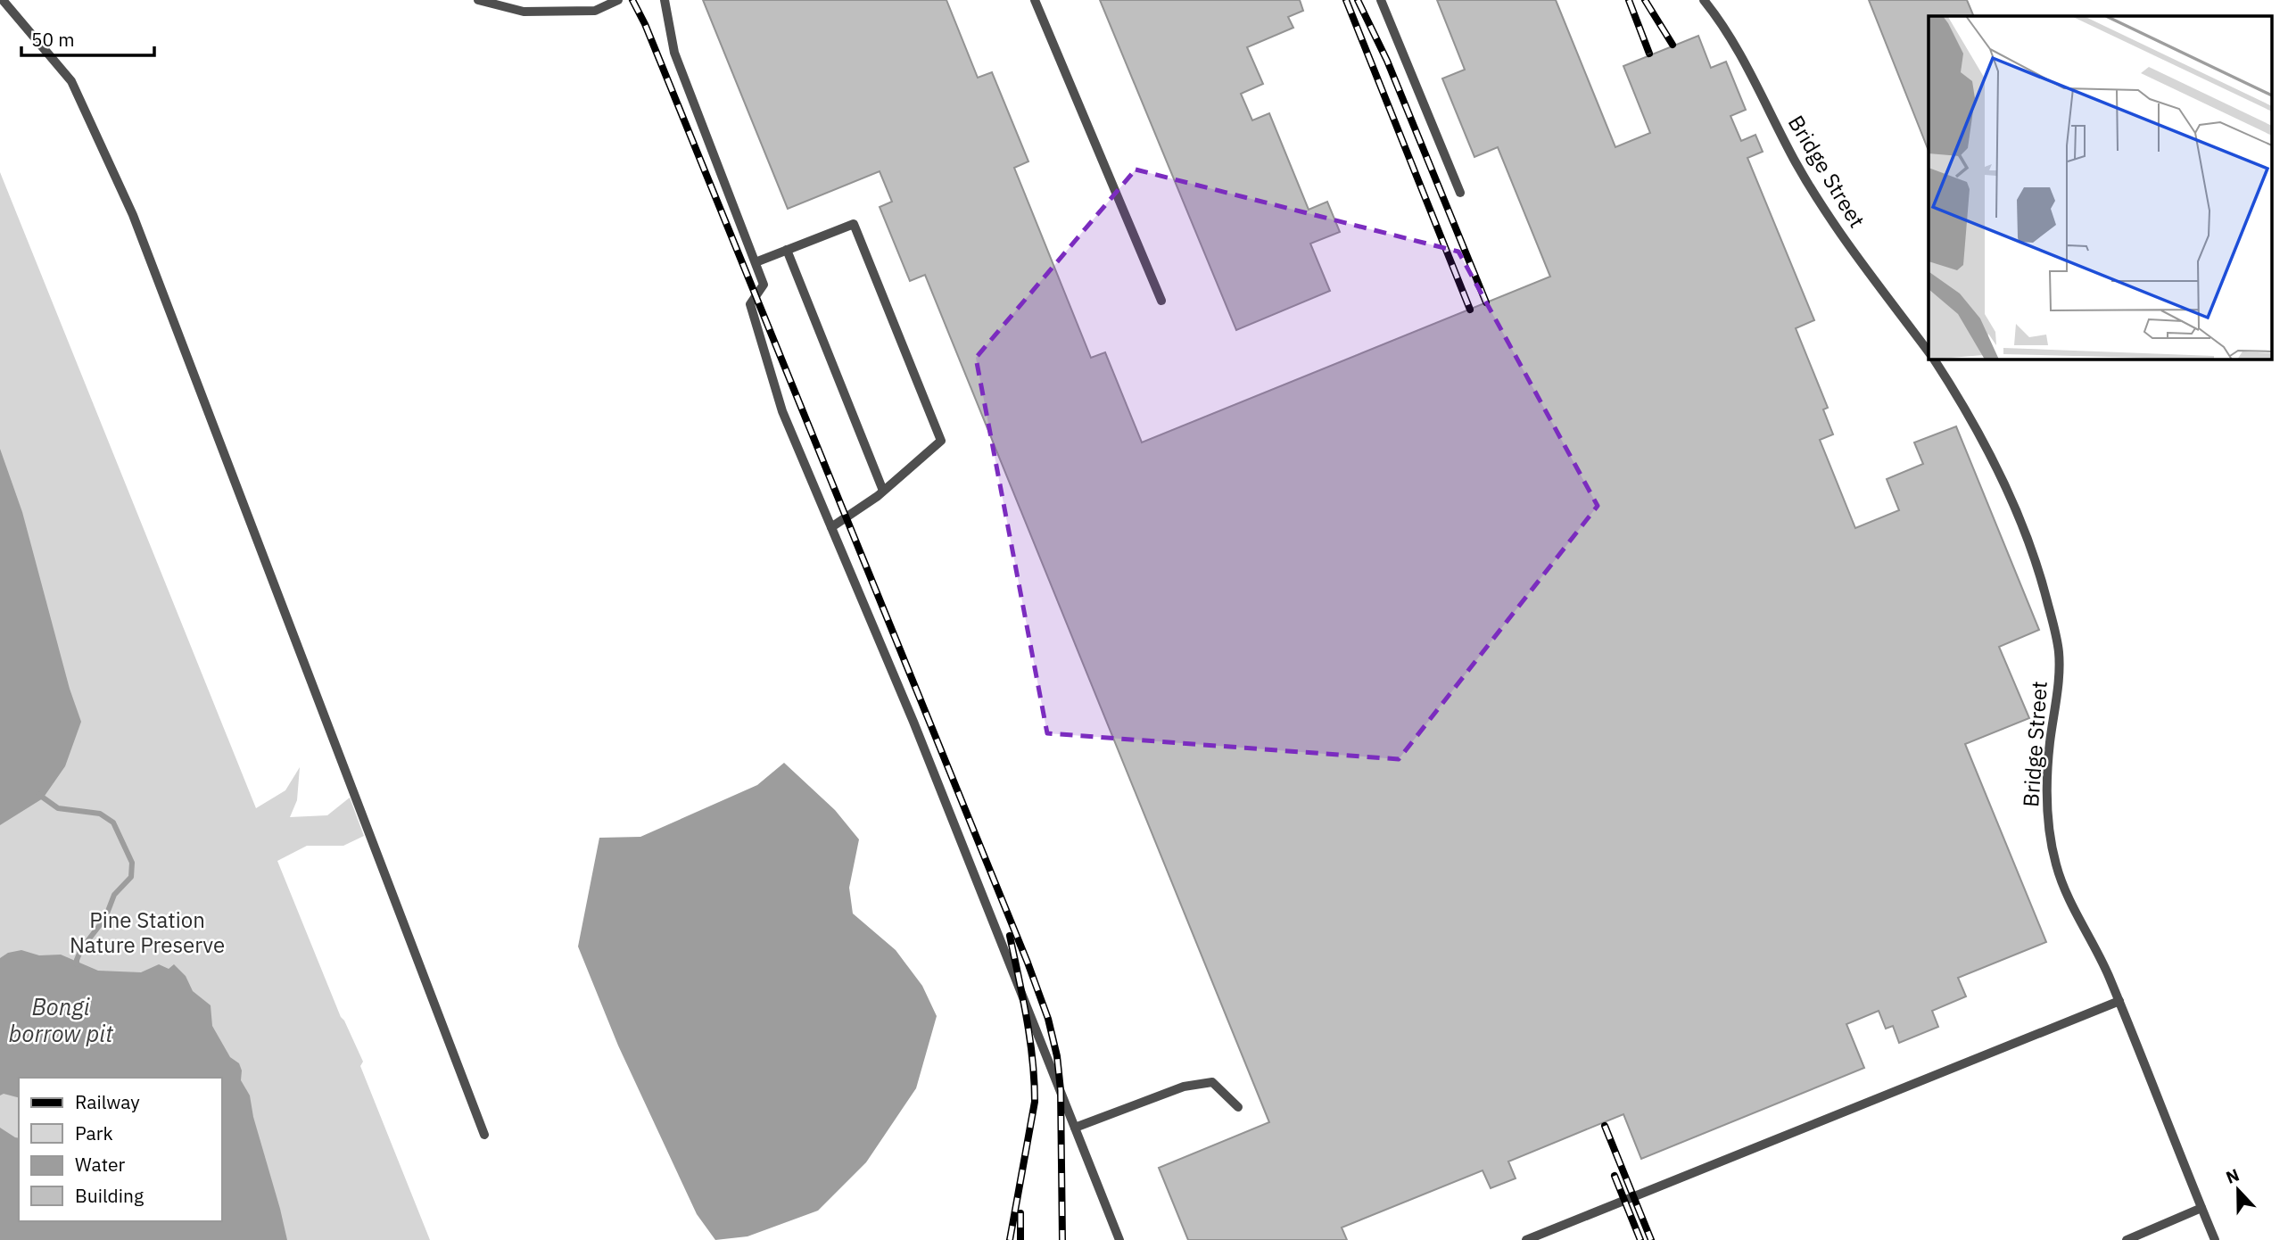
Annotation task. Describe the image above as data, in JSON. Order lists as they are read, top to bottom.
{
  "streets": {
    "lane": ["Bridge Street"]
  },
  "water": ["Bongi borrow pit"],
  "parks": ["Pine Station Nature Preserve"],
  "legend": [
    "Railway",
    "Park",
    "Water",
    "Building"
  ],
  "scale_bar": "50 m",
  "north": "top"
}
